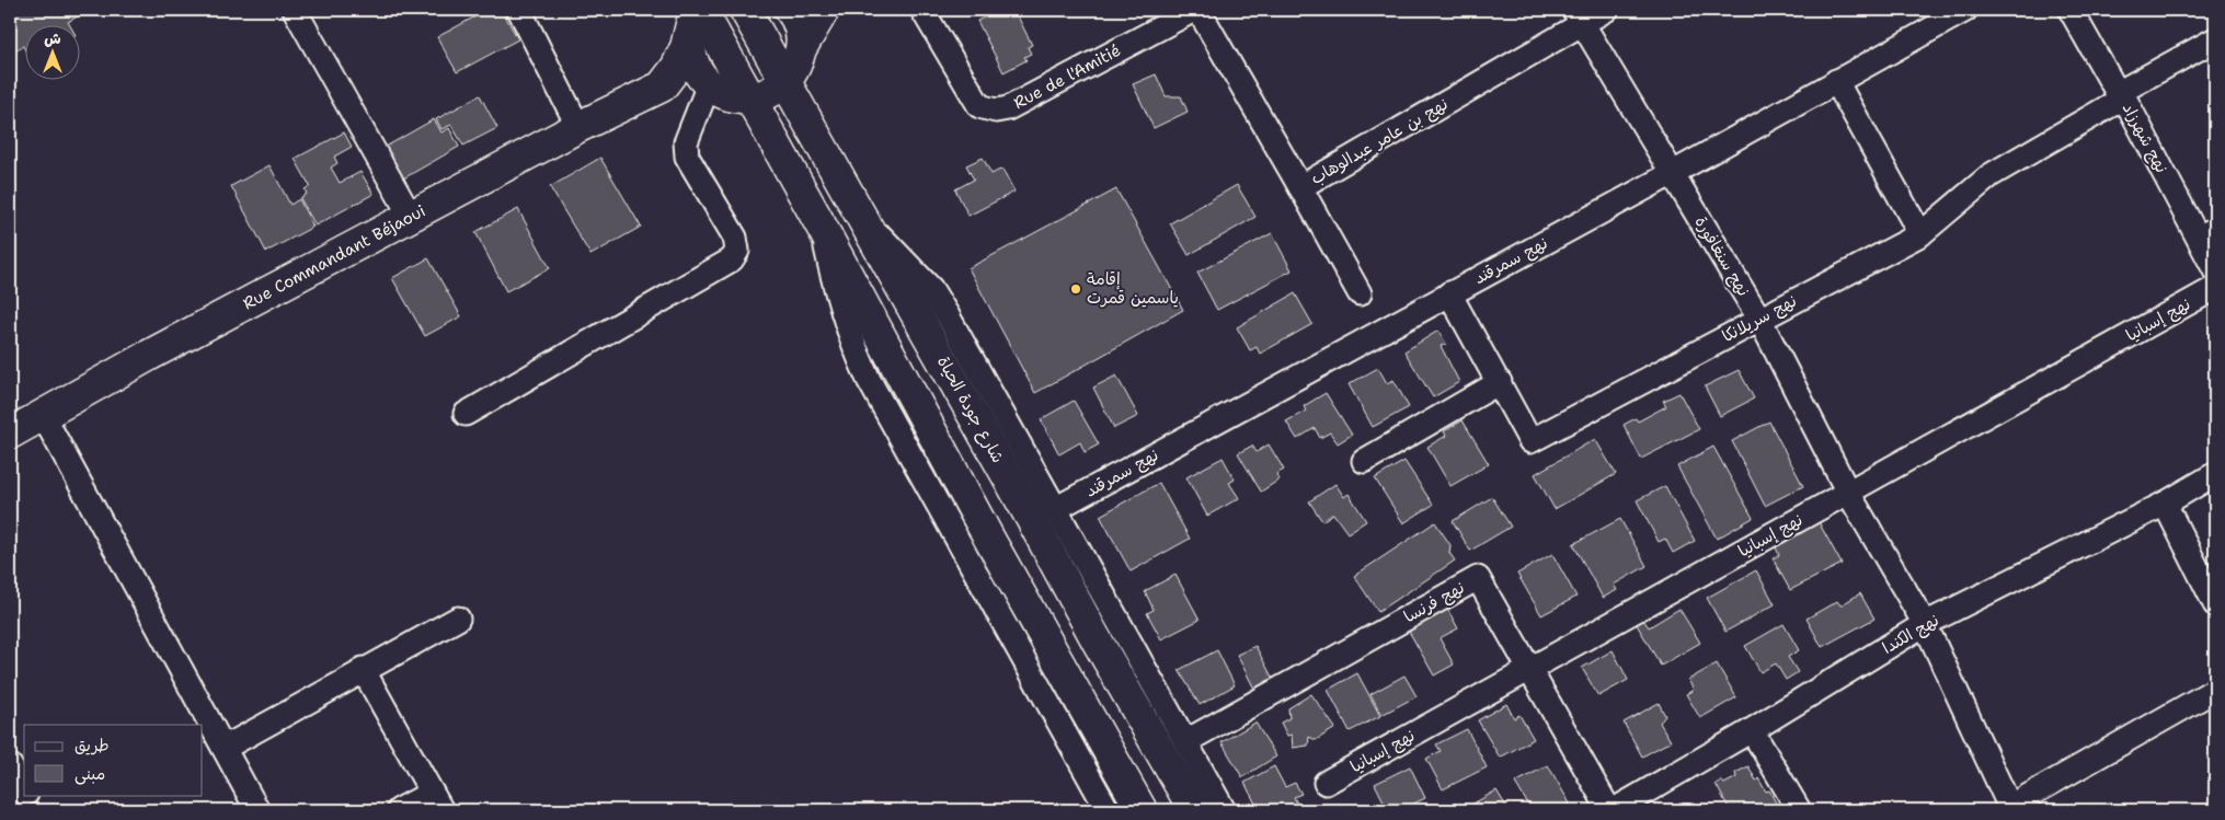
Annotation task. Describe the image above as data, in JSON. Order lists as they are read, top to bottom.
{
  "streets": {
    "main road": ["Rue Commandant Béjaoui", "شارع جودة الحياة"],
    "street": [
      "Rue de l'Amitié",
      "نهج شهرزاد",
      "نهج بن عامر عبدالوهاب",
      "نهج سنغافورة",
      "نهج سمرقند",
      "نهج سريلانكا",
      "نهج إسبانيا",
      "نهج فرنسا",
      "نهج الكندا"
    ]
  },
  "crossings": [
    ["Rue de l'Amitié", "نهج بن عامر عبدالوهاب"],
    ["نهج شهرزاد", "نهج سريلانكا"],
    ["نهج بن عامر عبدالوهاب", "نهج سنغافورة"],
    ["نهج سنغافورة", "نهج سمرقند"],
    ["نهج سنغافورة", "نهج سريلانكا"],
    ["نهج سنغافورة", "نهج إسبانيا"],
    ["نهج سنغافورة", "نهج الكندا"],
    ["نهج سمرقند", "نهج سريلانكا"],
    ["نهج إسبانيا", "نهج فرنسا"],
    ["نهج فرنسا", "نهج الكندا"]
  ],
  "places": ["إقامة ياسمين قمرت"],
  "legend": ["طريق", "مبنى"],
  "north": "top"
}
